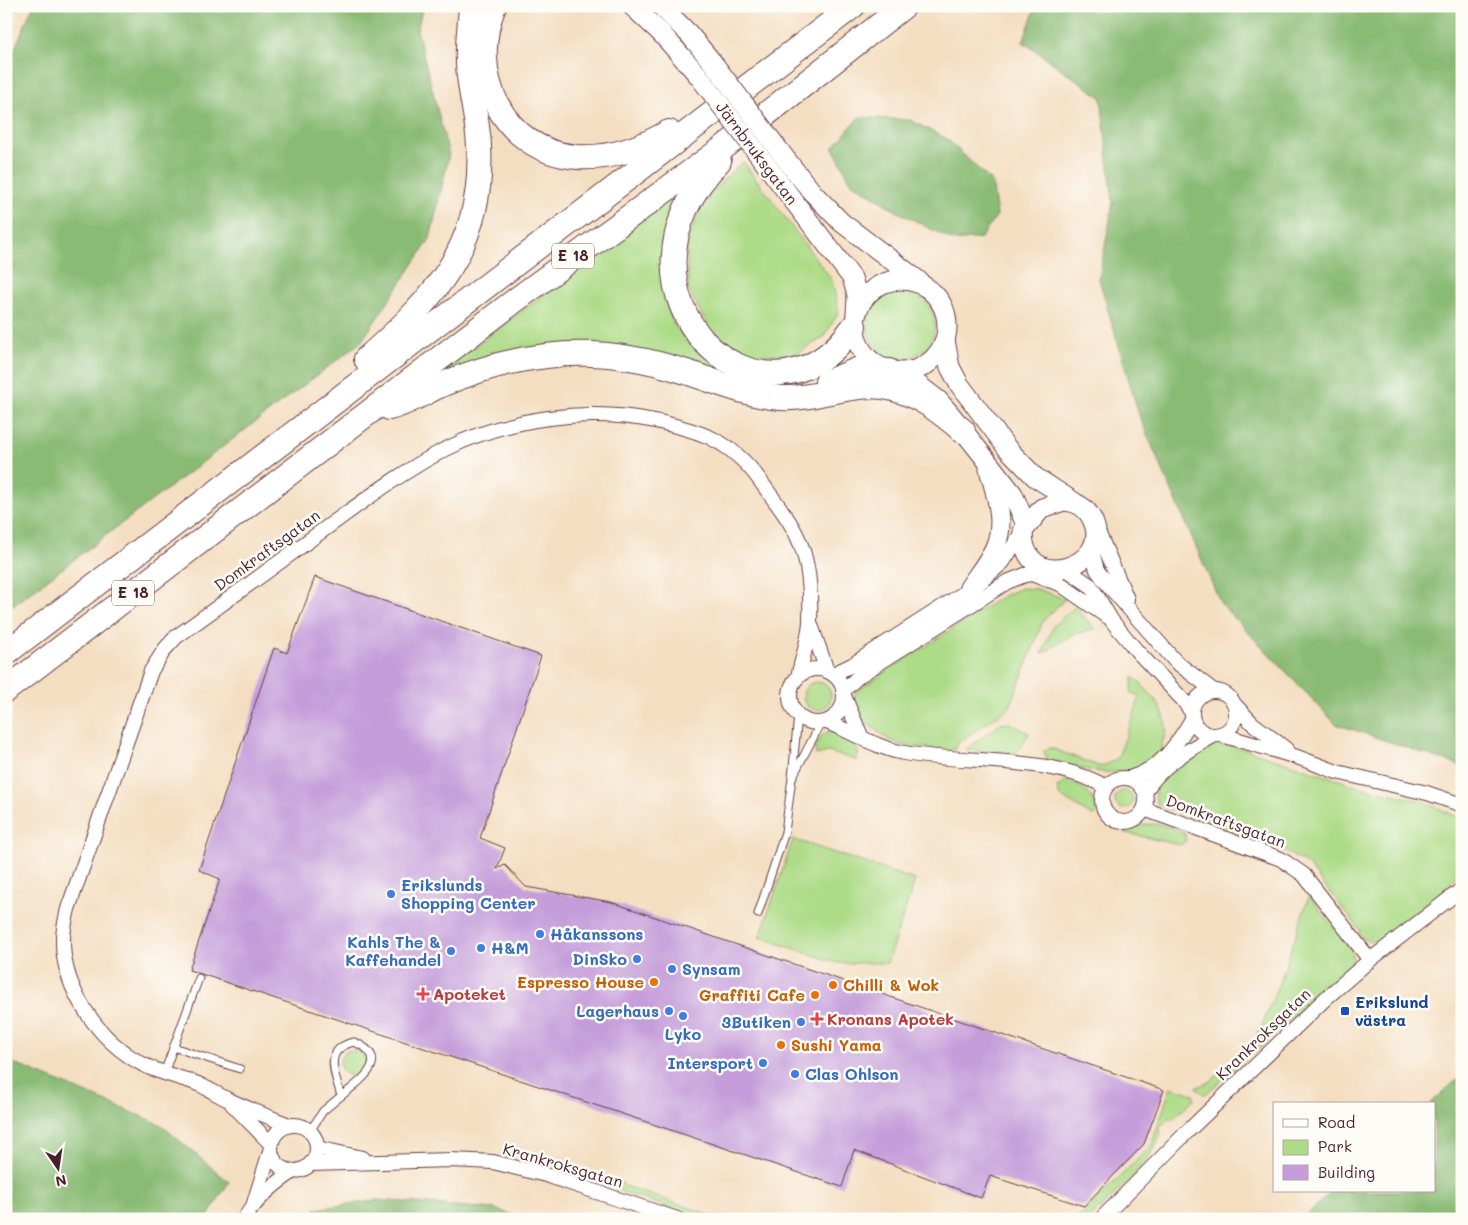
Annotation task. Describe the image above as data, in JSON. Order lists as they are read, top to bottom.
{
  "streets": {
    "highway": ["E 18"],
    "street": ["Järnbruksgatan", "Domkraftsgatan", "Krankroksgatan"]
  },
  "crossings": [
    ["Järnbruksgatan", "E 18"],
    ["Domkraftsgatan", "Krankroksgatan"]
  ],
  "places": {
    "other": [
      "Erikslunds Shopping Center",
      "Håkanssons",
      "H&M",
      "Kahls The & Kaffehandel",
      "DinSko",
      "Synsam",
      "Espresso House",
      "Chilli & Wok",
      "Graffiti Cafe",
      "Lagerhaus",
      "Lyko",
      "3Butiken",
      "Sushi Yama",
      "Intersport",
      "Clas Ohlson"
    ],
    "health": ["Apoteket", "Kronans Apotek"],
    "transit": ["Erikslund västra"]
  },
  "legend": ["Road", "Park", "Building"],
  "north": "bottom"
}
